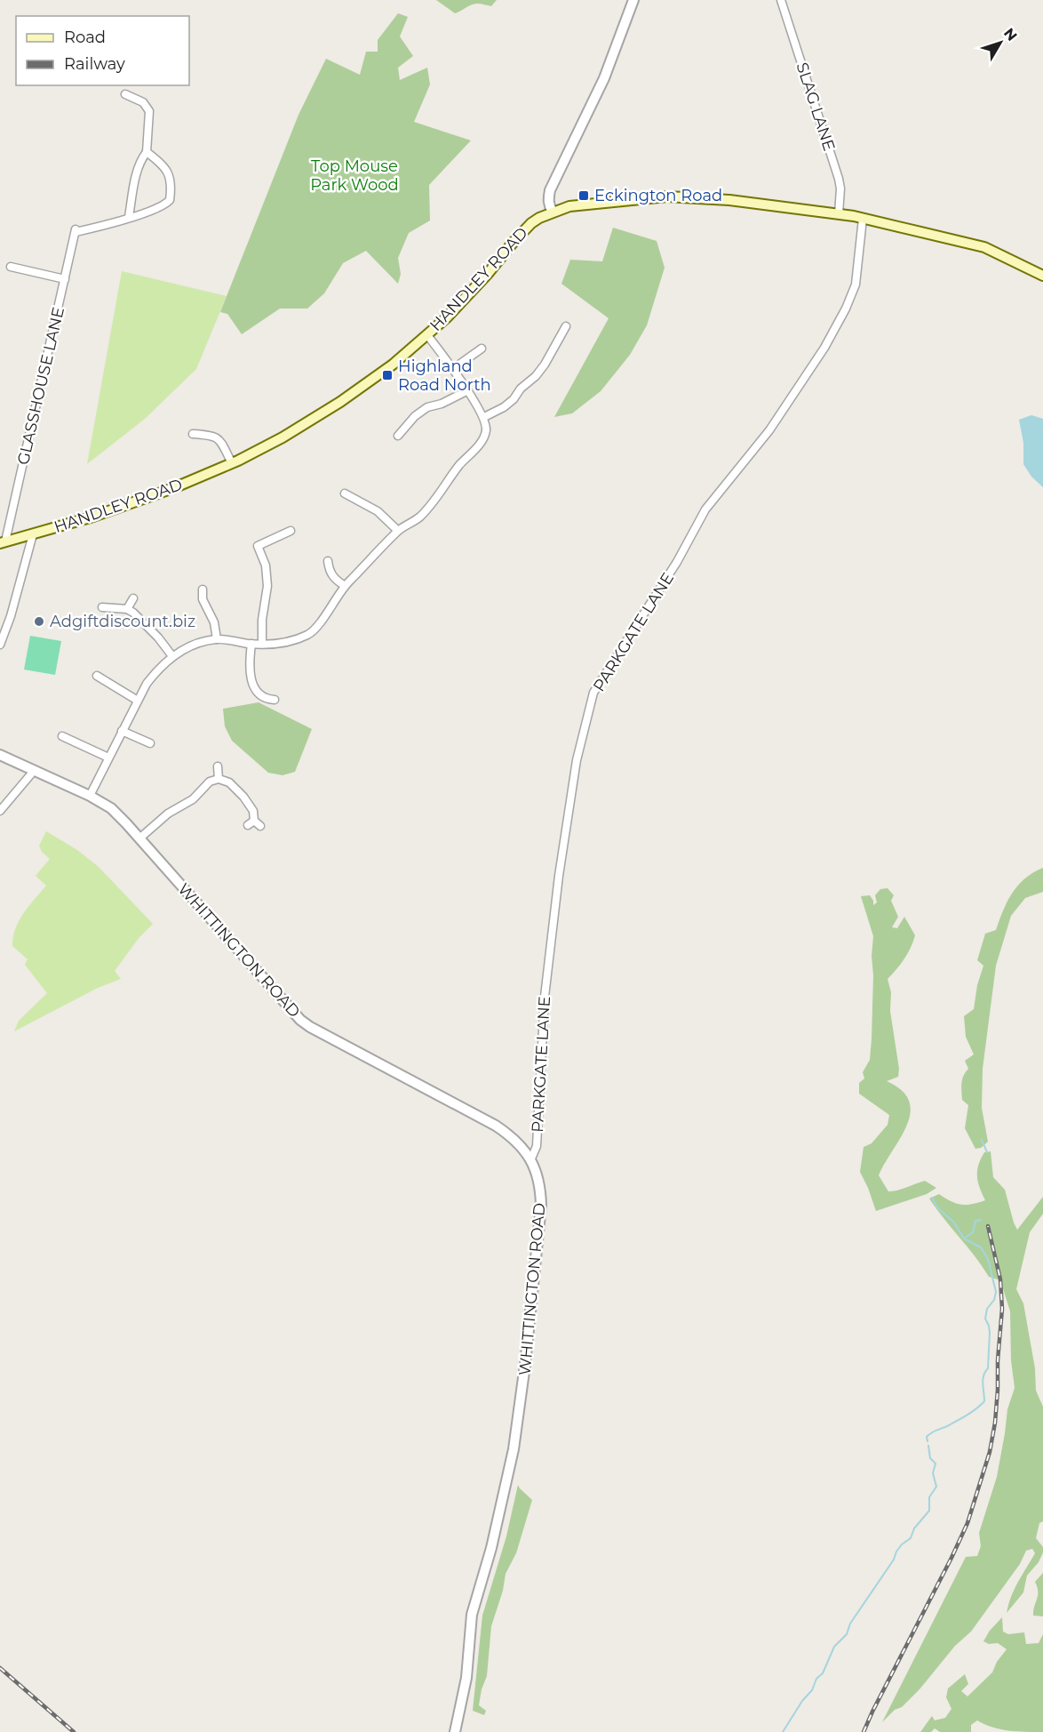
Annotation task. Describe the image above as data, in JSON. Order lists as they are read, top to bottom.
{
  "streets": {
    "main road": ["HANDLEY ROAD"],
    "street": [
      "SLAG LANE",
      "GLASSHOUSE LANE",
      "PARKGATE LANE",
      "WHITTINGTON ROAD"
    ]
  },
  "crossings": [
    ["HANDLEY ROAD", "GLASSHOUSE LANE"],
    ["PARKGATE LANE", "WHITTINGTON ROAD"]
  ],
  "parks": ["Top Mouse Park Wood"],
  "places": {
    "transit": ["Eckington Road", "Highland Road North"],
    "other": ["Adgiftdiscount.biz"]
  },
  "legend": ["Road", "Railway"],
  "north": "top right"
}
